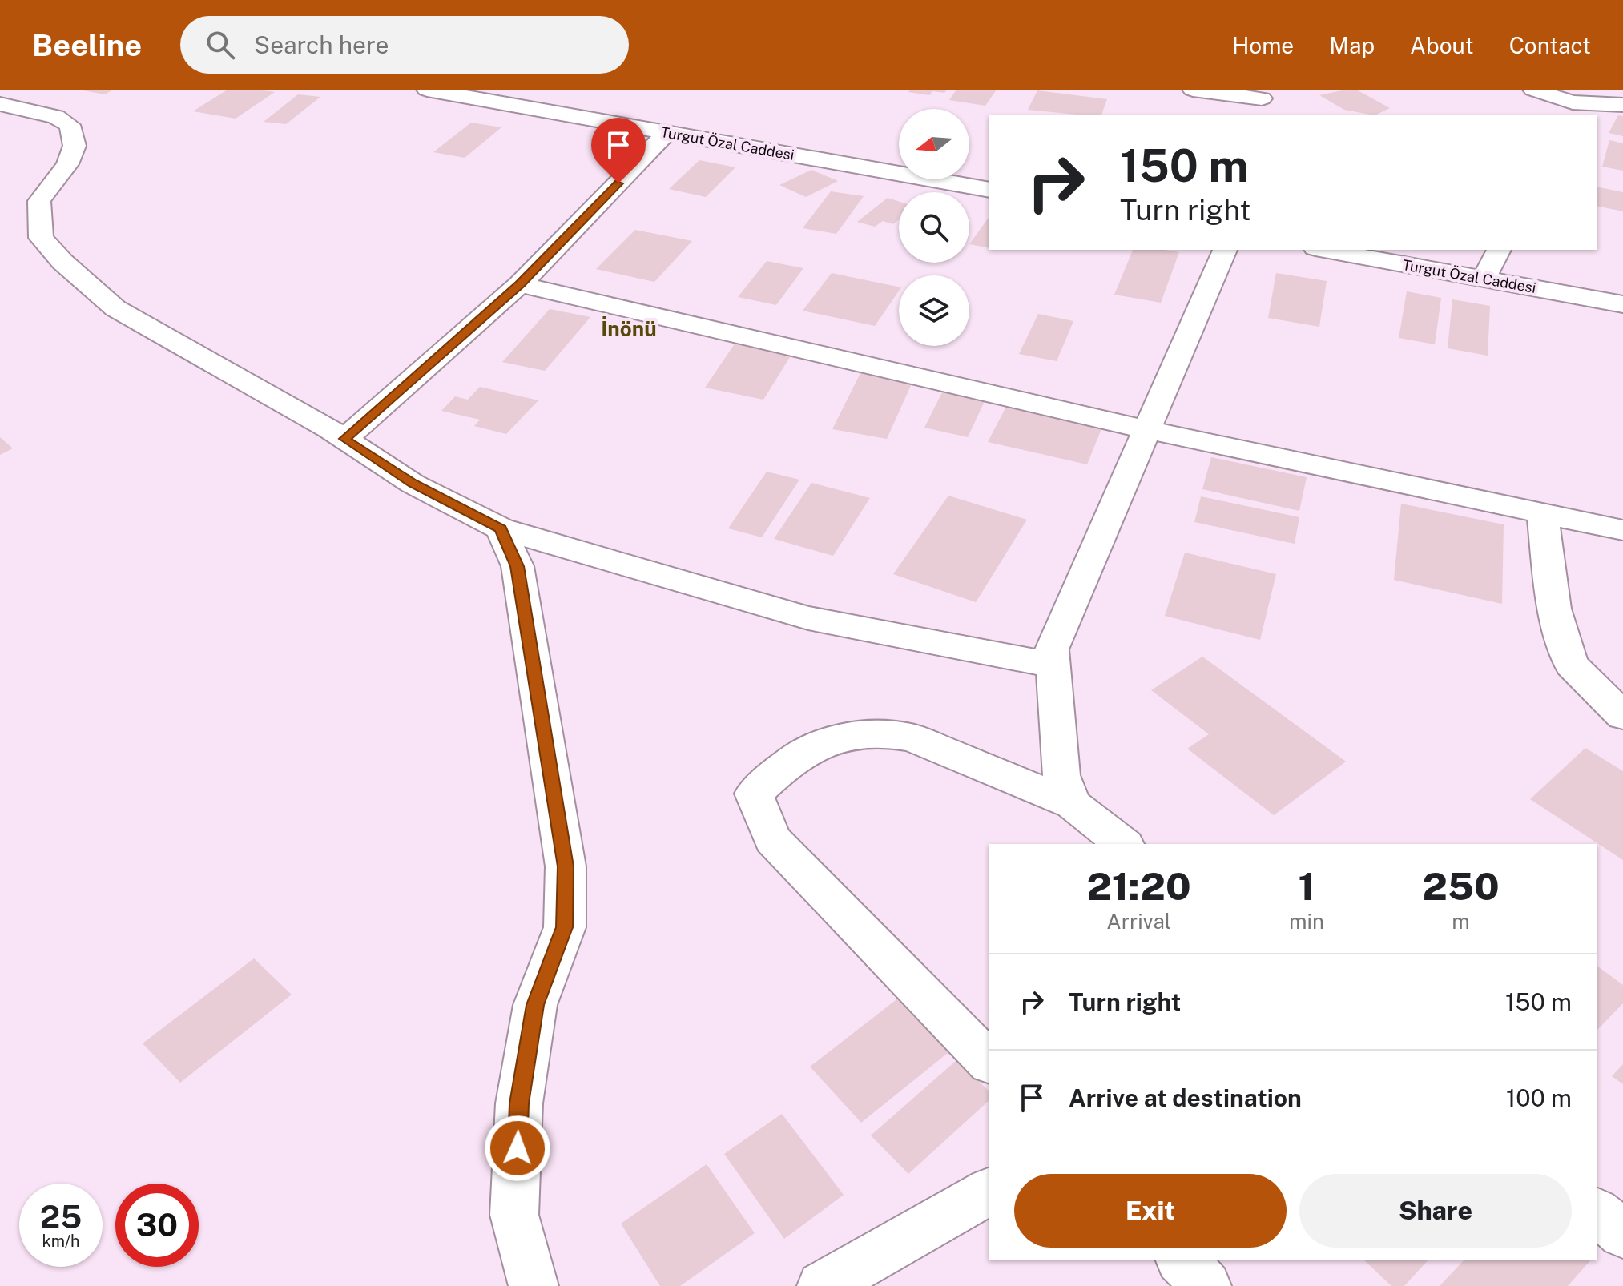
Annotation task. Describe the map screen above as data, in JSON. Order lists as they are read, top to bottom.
{
  "streets": {
    "street": ["Turgut Özal Caddesi"]
  },
  "districts": ["İnönü"],
  "north": "left",
  "page": {
    "header": "Beeline",
    "search": "Search here",
    "nav": [
      "Home",
      "Map",
      "About",
      "Contact"
    ],
    "turn": ["150 m", "Turn right"],
    "eta": [
      "21:20",
      "Arrival",
      "1",
      "min",
      "250",
      "m"
    ],
    "list": [
      {
        "name": "Turn right",
        "value": "150 m"
      },
      {
        "name": "Arrive at destination",
        "value": "100 m"
      }
    ],
    "buttons": ["Exit", "Share"],
    "speed": "25 km/h",
    "limit": "30"
  }
}
